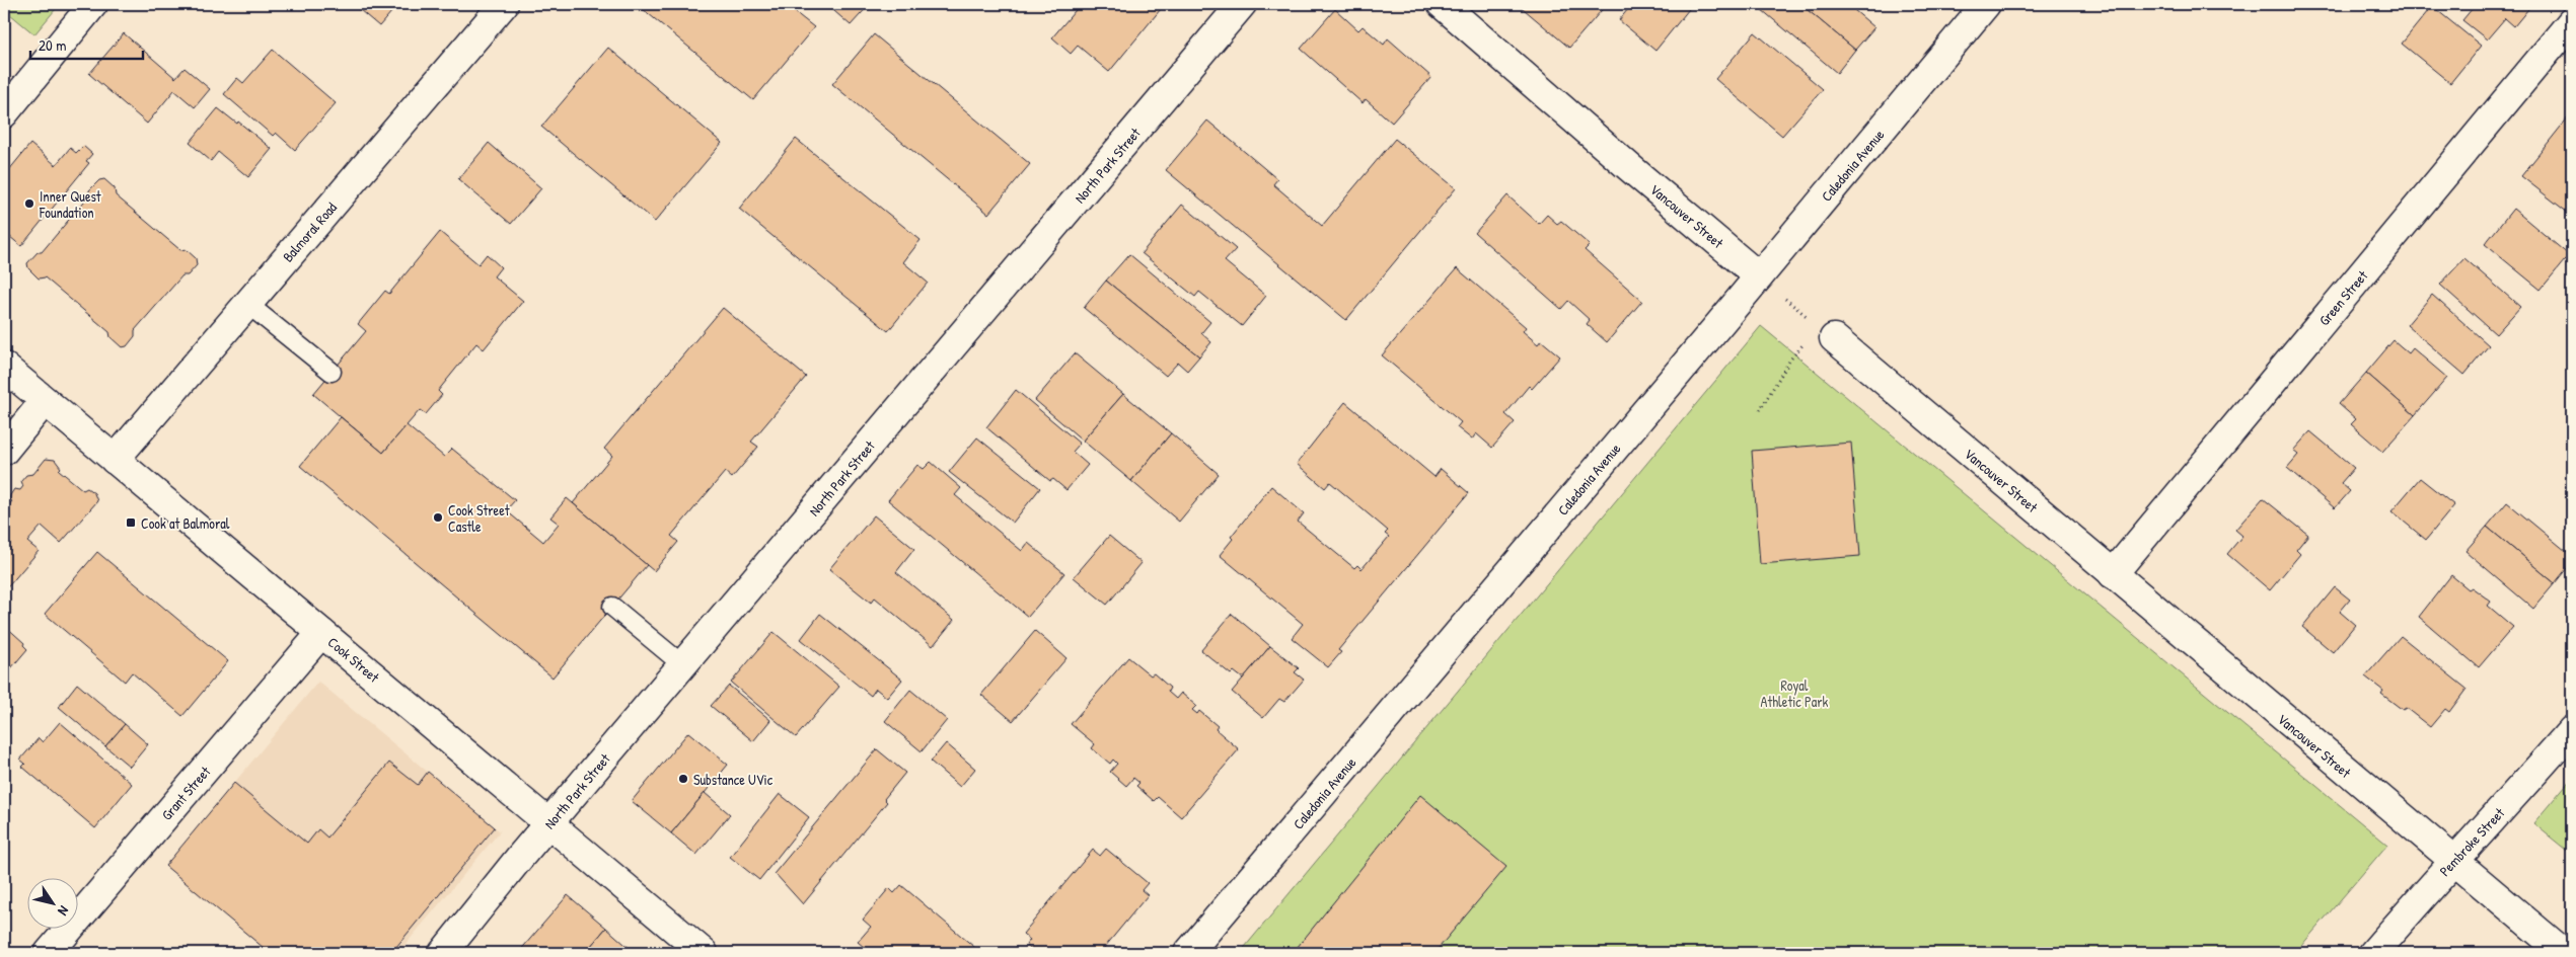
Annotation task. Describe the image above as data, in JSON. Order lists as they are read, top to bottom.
{
  "streets": {
    "street": [
      "North Park Street",
      "Caledonia Avenue",
      "Vancouver Street",
      "Balmoral Road",
      "Green Street",
      "Cook Street",
      "Grant Street",
      "Pembroke Street"
    ]
  },
  "crossings": [
    ["North Park Street", "Cook Street"],
    ["Caledonia Avenue", "Vancouver Street"],
    ["Vancouver Street", "Green Street"],
    ["Vancouver Street", "Pembroke Street"],
    ["Balmoral Road", "Cook Street"],
    ["Cook Street", "Grant Street"]
  ],
  "parks": ["Royal Athletic Park"],
  "places": {
    "other": ["Inner Quest Foundation", "Cook Street Castle", "Substance UVic"],
    "transit": ["Cook at Balmoral"]
  },
  "scale_bar": "20 m",
  "north": "bottom right"
}
